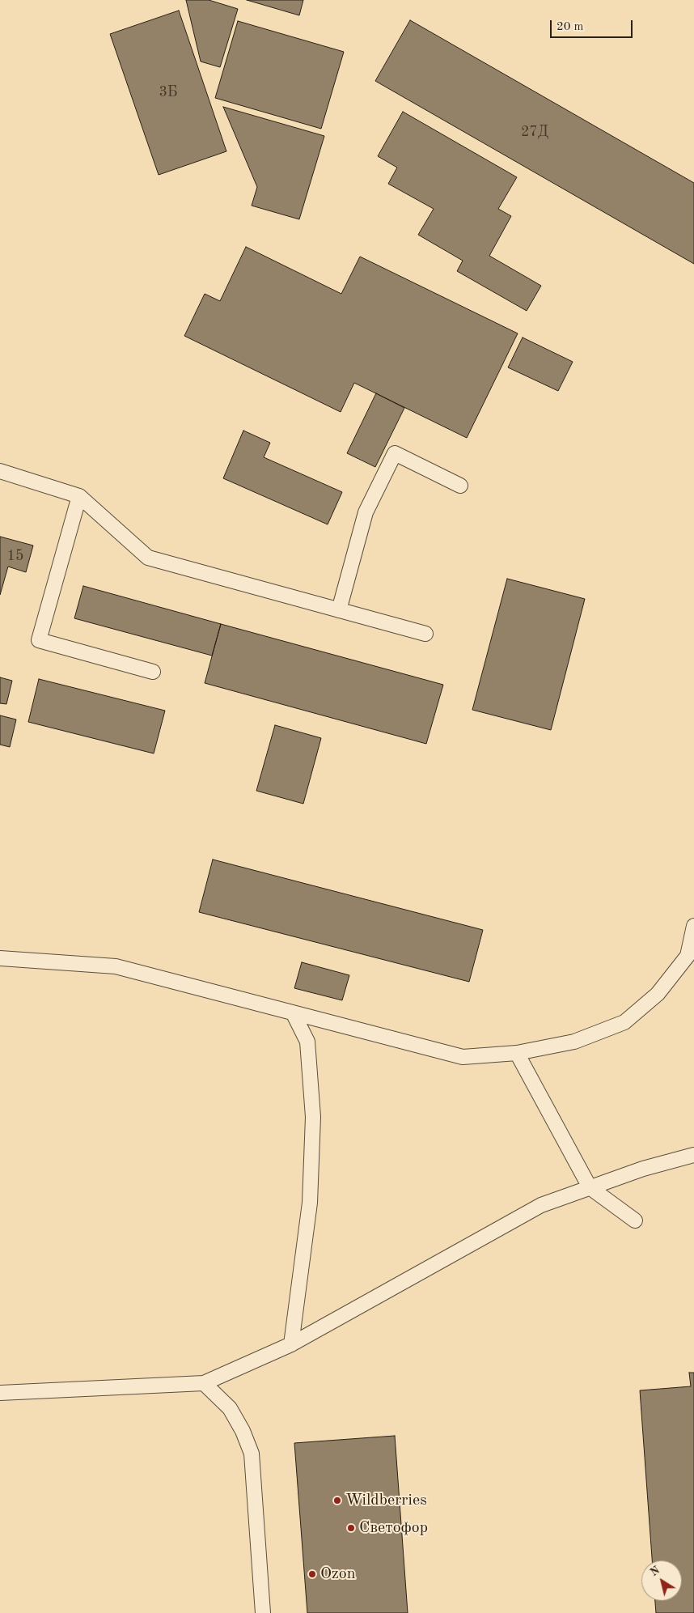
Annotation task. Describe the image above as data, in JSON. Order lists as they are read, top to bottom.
{
  "places": ["Wildberries", "Светофор", "Ozon"],
  "house_numbers": ["3Б", "27Д", "15"],
  "scale_bar": "20 m",
  "north": "top left"
}
